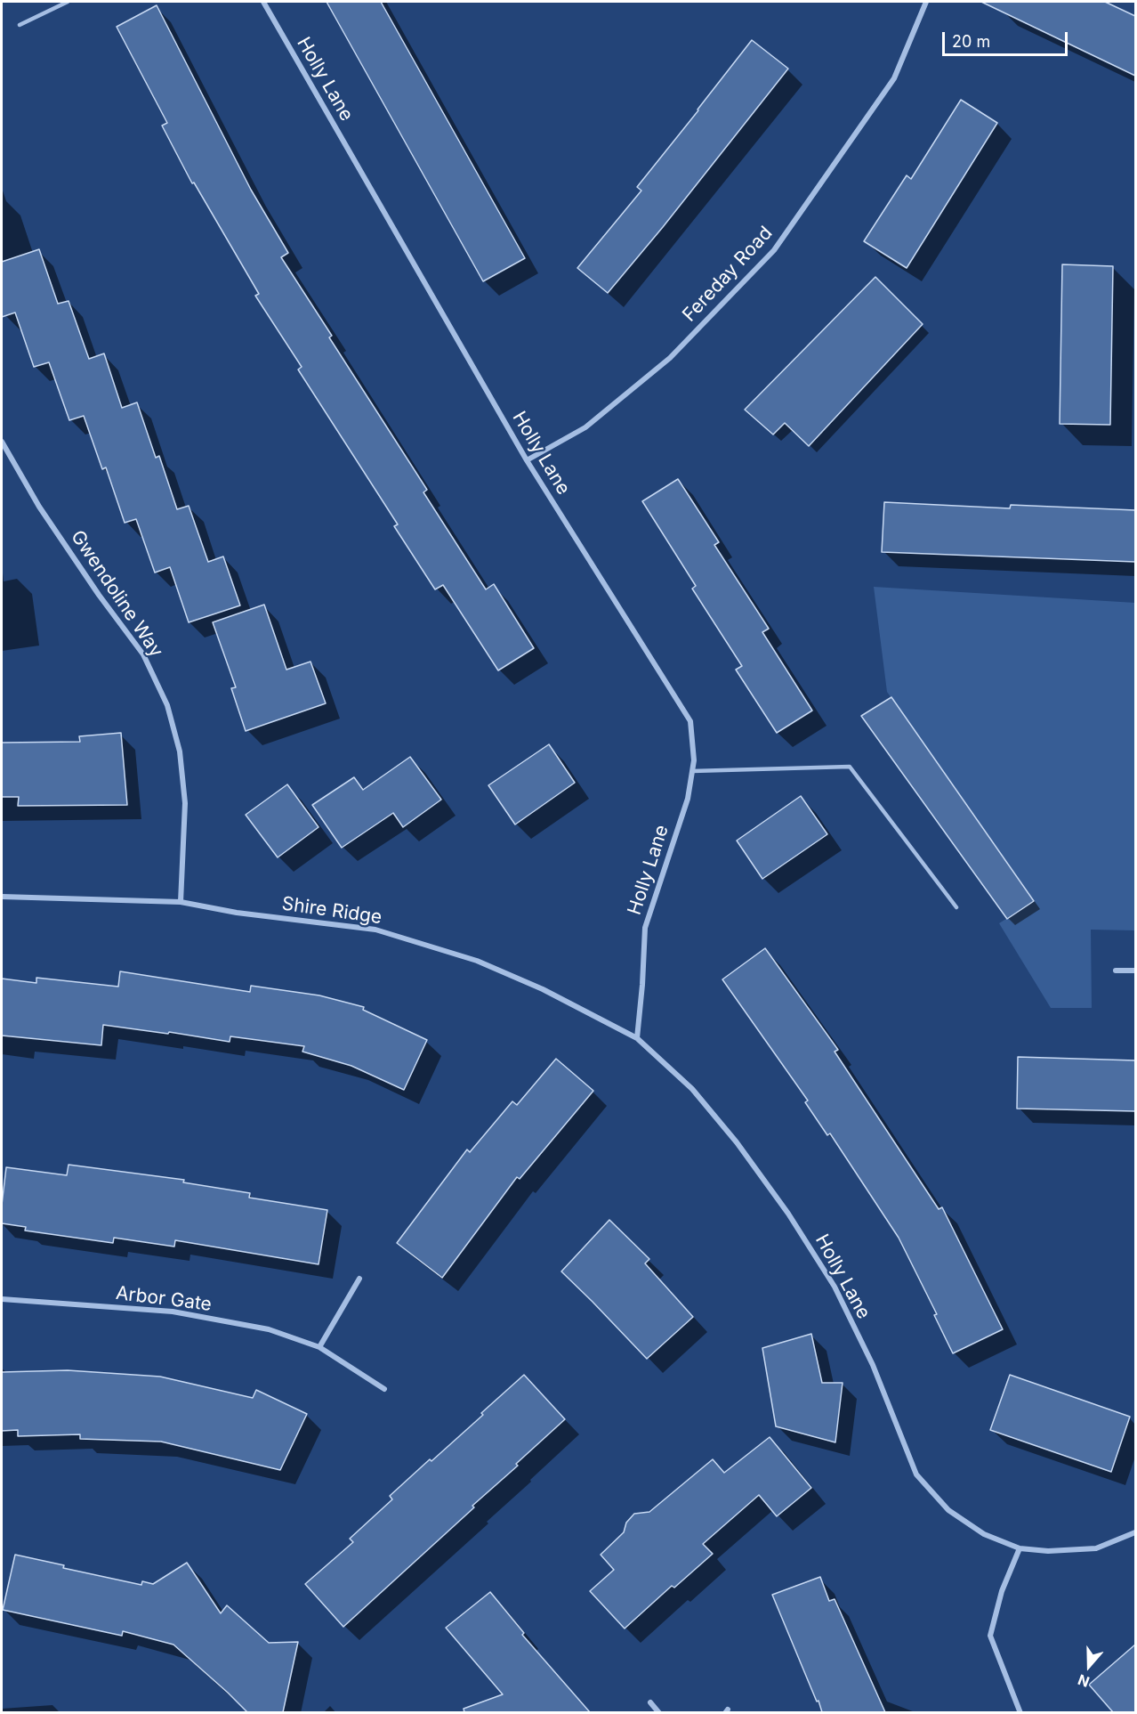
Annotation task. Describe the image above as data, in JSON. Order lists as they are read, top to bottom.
{
  "streets": {
    "street": [
      "Holly Lane",
      "Fereday Road",
      "Gwendoline Way",
      "Shire Ridge",
      "Arbor Gate"
    ]
  },
  "crossings": [
    ["Holly Lane", "Fereday Road"],
    ["Holly Lane", "Shire Ridge"],
    ["Gwendoline Way", "Shire Ridge"]
  ],
  "scale_bar": "20 m",
  "north": "bottom"
}
